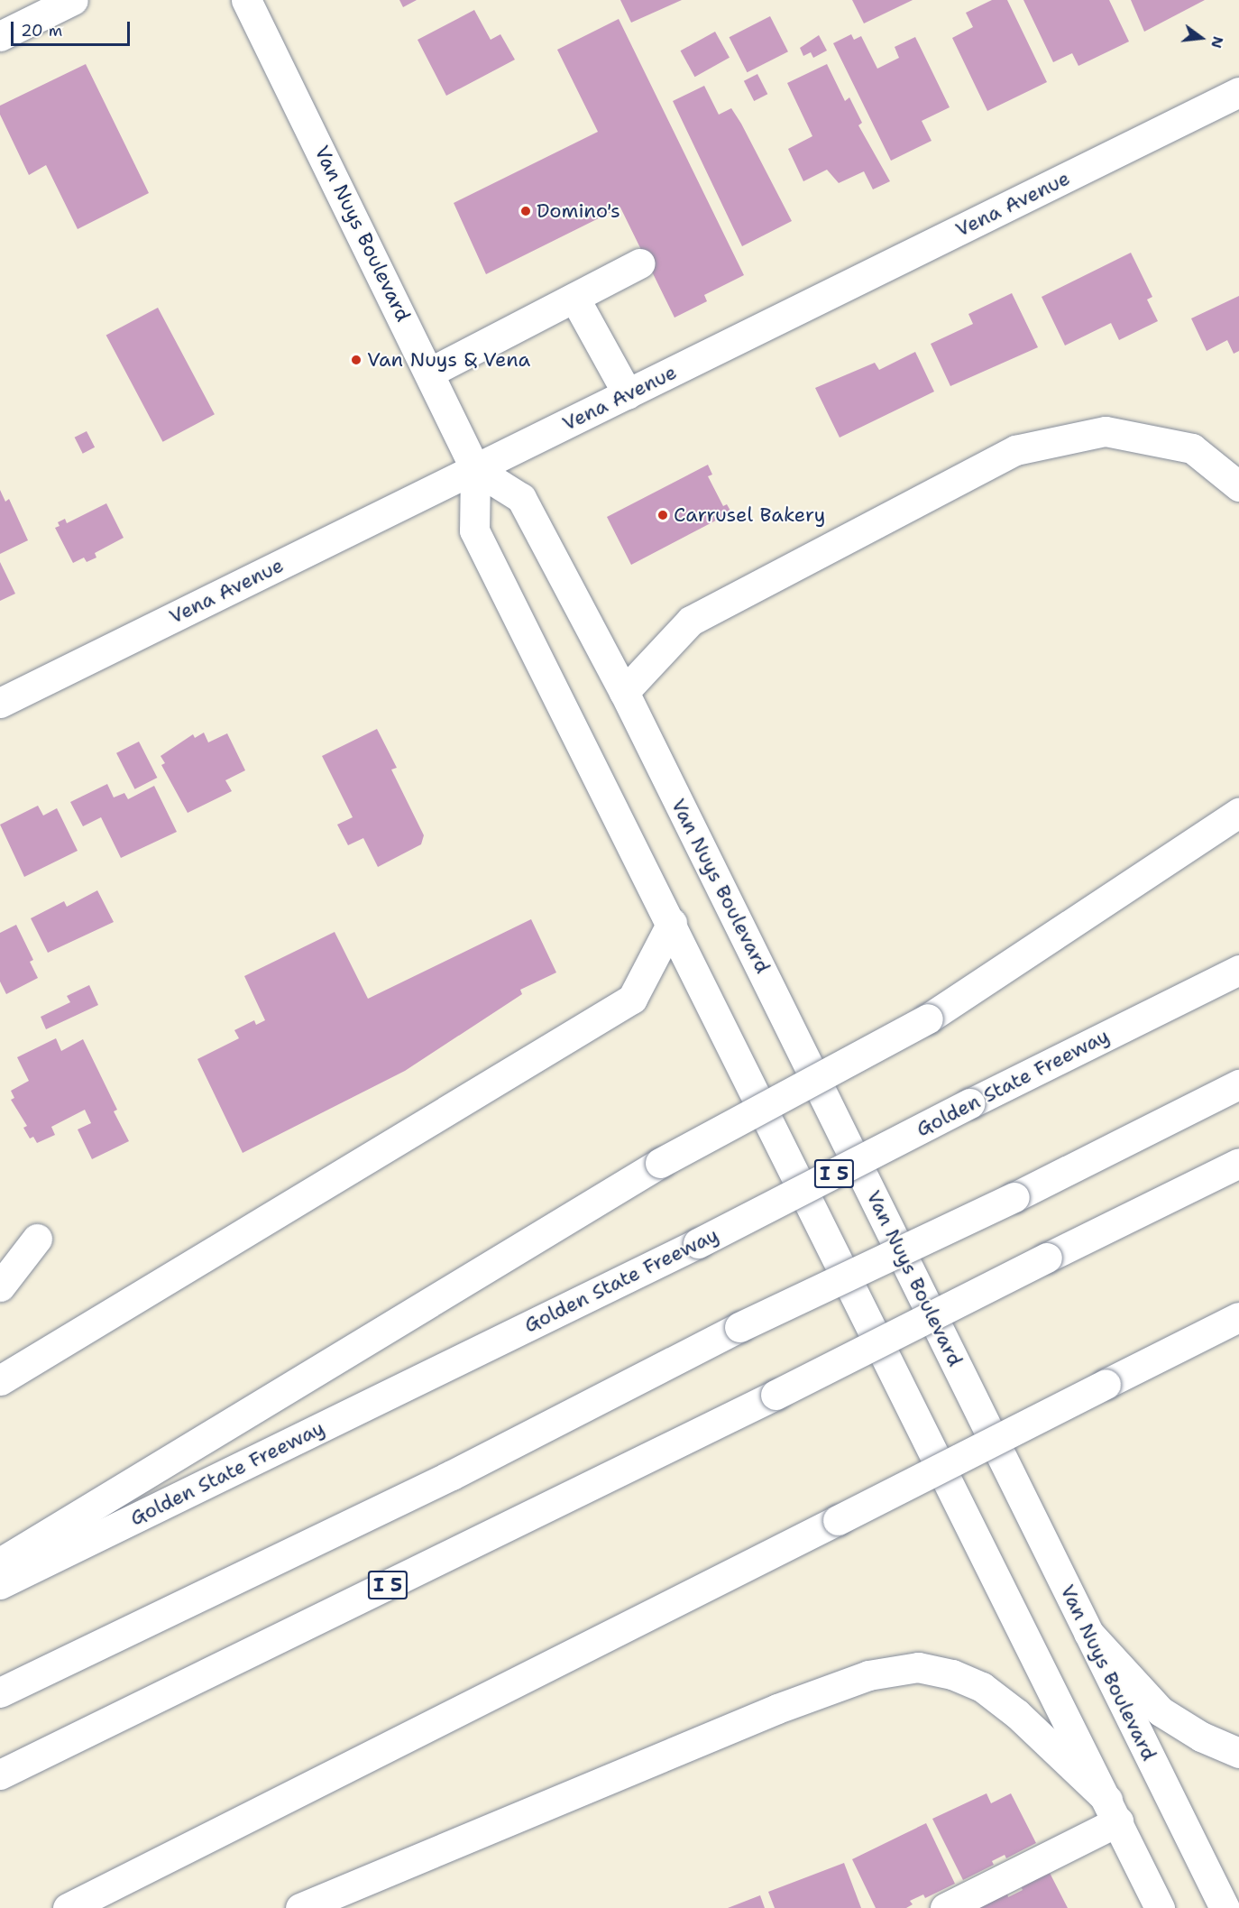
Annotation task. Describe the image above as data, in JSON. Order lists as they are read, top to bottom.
{
  "streets": {
    "main road": [
      "Vena Avenue",
      "Van Nuys Boulevard",
      "Golden State Freeway",
      "I 5"
    ]
  },
  "crossings": [
    ["Vena Avenue", "Van Nuys Boulevard"]
  ],
  "places": ["Domino's", "Van Nuys & Vena", "Carrusel Bakery"],
  "scale_bar": "20 m",
  "north": "right"
}
